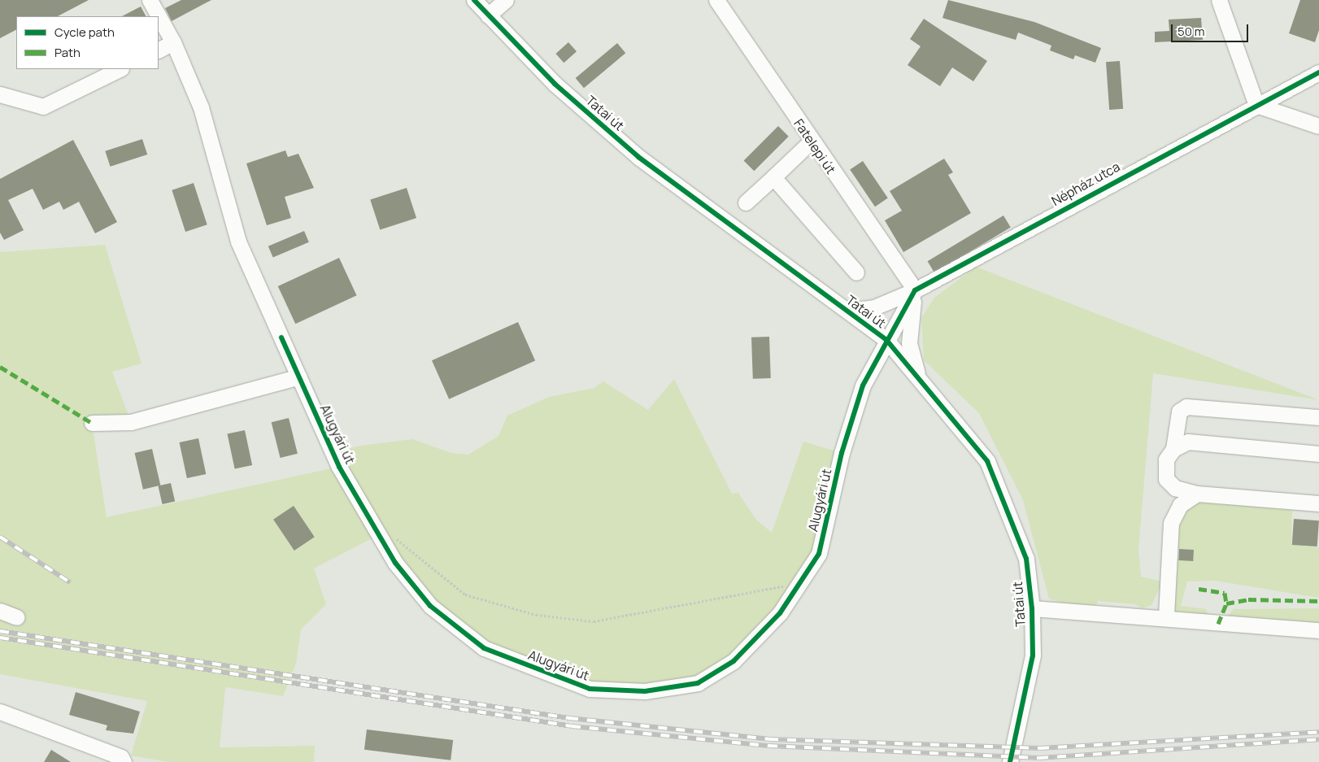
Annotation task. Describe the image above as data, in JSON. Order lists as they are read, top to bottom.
{
  "streets": {
    "street": [
      "Tatai út",
      "Fatelepi út",
      "Népház utca",
      "Alugyári út"
    ]
  },
  "crossings": [
    ["Tatai út", "Népház utca"],
    ["Tatai út", "Alugyári út"],
    ["Fatelepi út", "Népház utca"]
  ],
  "legend": ["Cycle path", "Path"],
  "scale_bar": "50 m"
}
